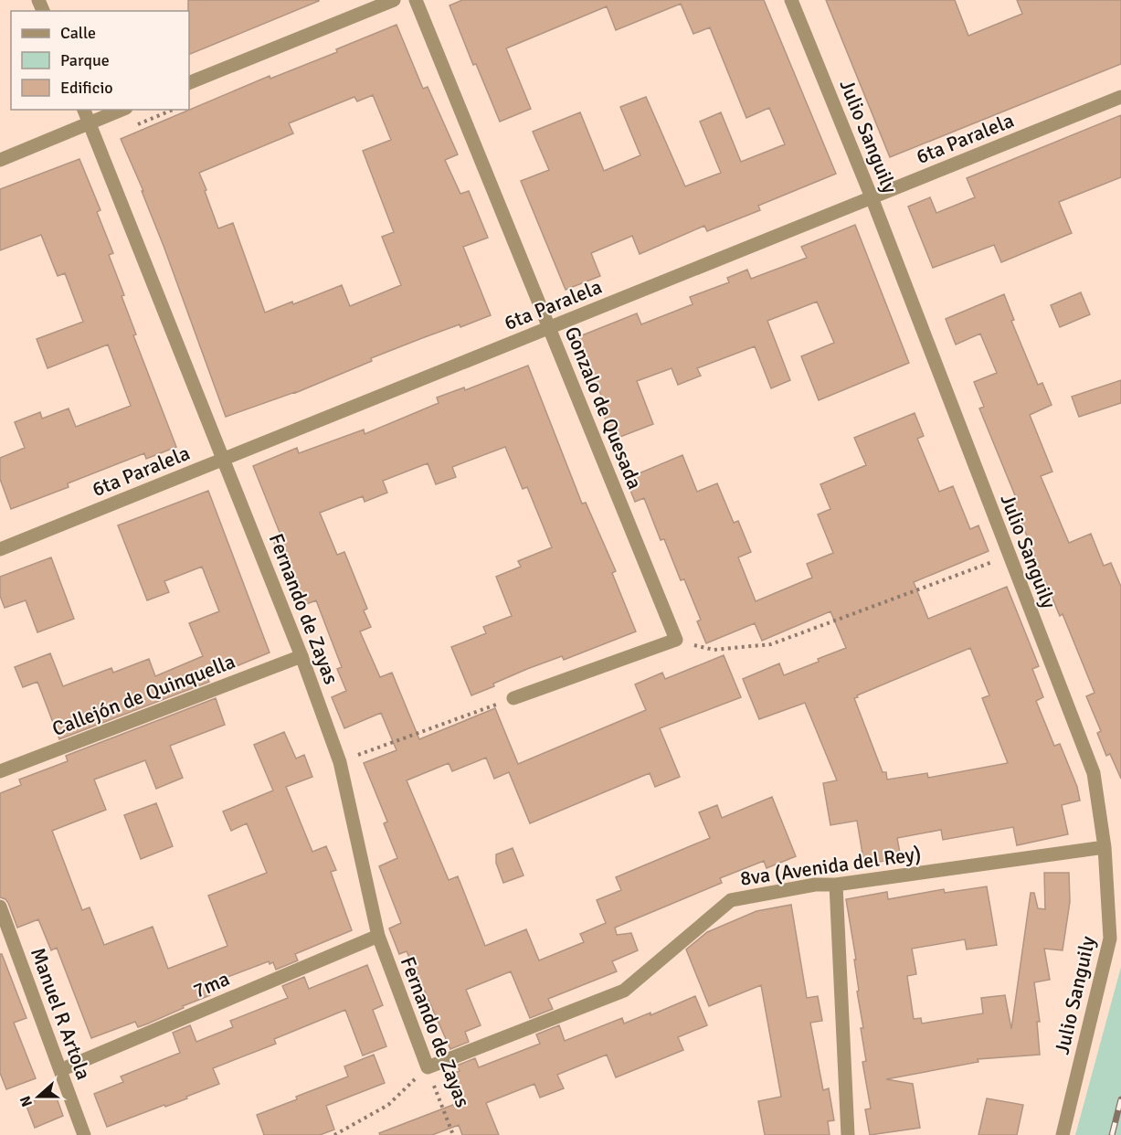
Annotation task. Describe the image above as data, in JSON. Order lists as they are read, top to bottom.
{
  "streets": {
    "street": [
      "Julio Sanguily",
      "6ta Paralela",
      "Gonzalo de Quesada",
      "Fernando de Zayas",
      "Callejón de Quinquella",
      "8va (Avenida del Rey)",
      "7ma",
      "Manuel R Artola"
    ]
  },
  "crossings": [
    ["Julio Sanguily", "6ta Paralela"],
    ["Julio Sanguily", "8va (Avenida del Rey)"],
    ["6ta Paralela", "Gonzalo de Quesada"],
    ["6ta Paralela", "Fernando de Zayas"],
    ["Fernando de Zayas", "Callejón de Quinquella"],
    ["Fernando de Zayas", "8va (Avenida del Rey)"],
    ["Fernando de Zayas", "7ma"],
    ["7ma", "Manuel R Artola"]
  ],
  "legend": ["Calle", "Parque", "Edificio"],
  "north": "left"
}
